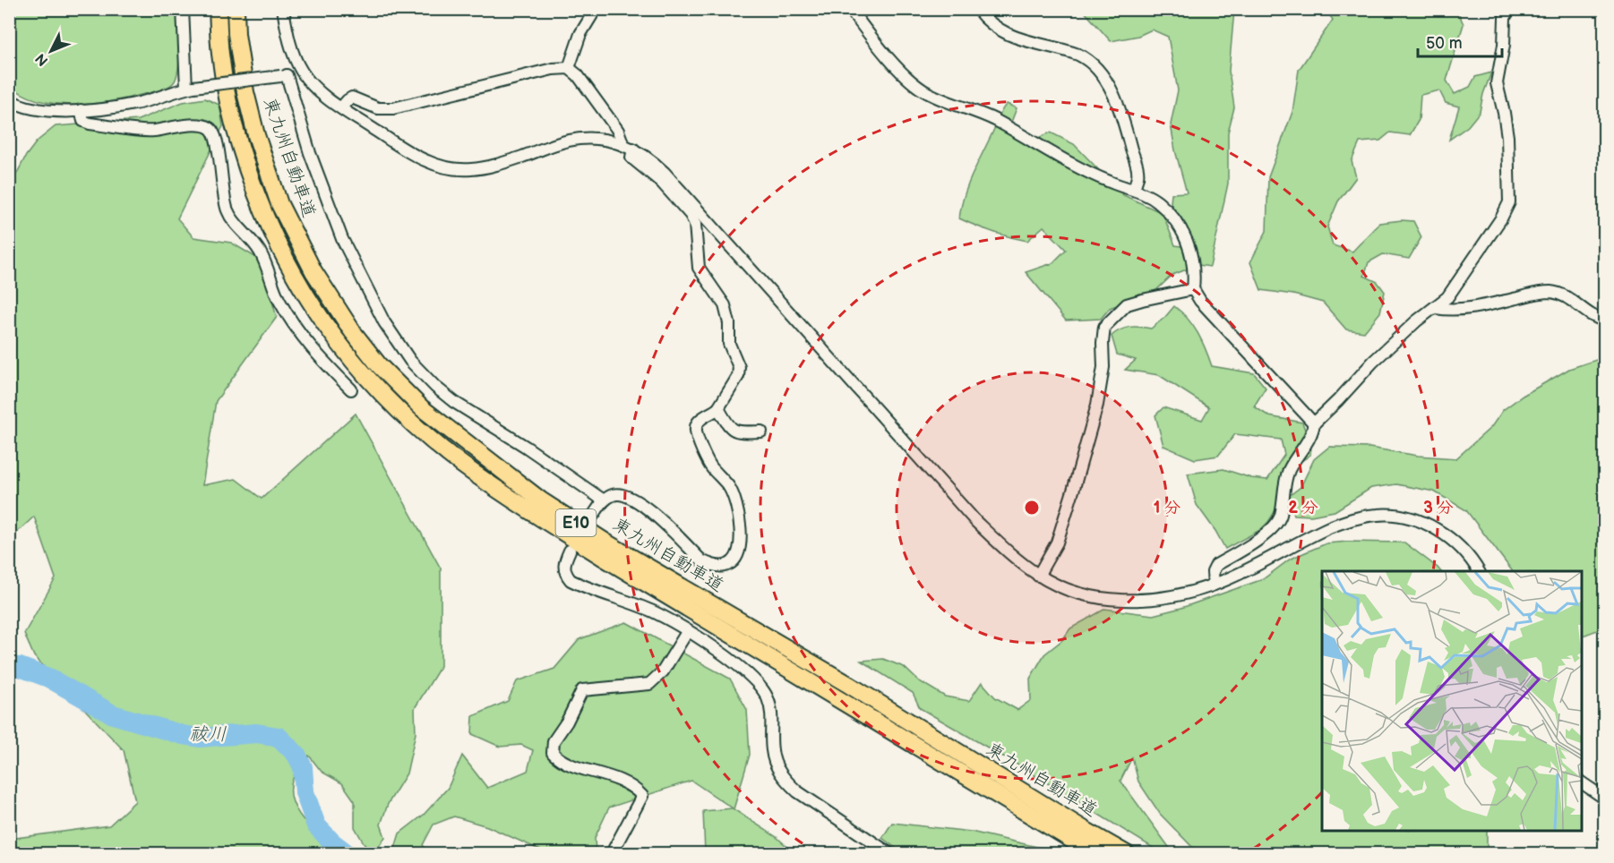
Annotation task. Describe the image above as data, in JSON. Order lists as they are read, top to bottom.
{
  "streets": {
    "highway": ["東九州自動車道", "E10"]
  },
  "water": ["祓川"],
  "scale_bar": "50 m",
  "north": "bottom left",
  "rings": ["1 分", "2 分", "3 分"]
}
